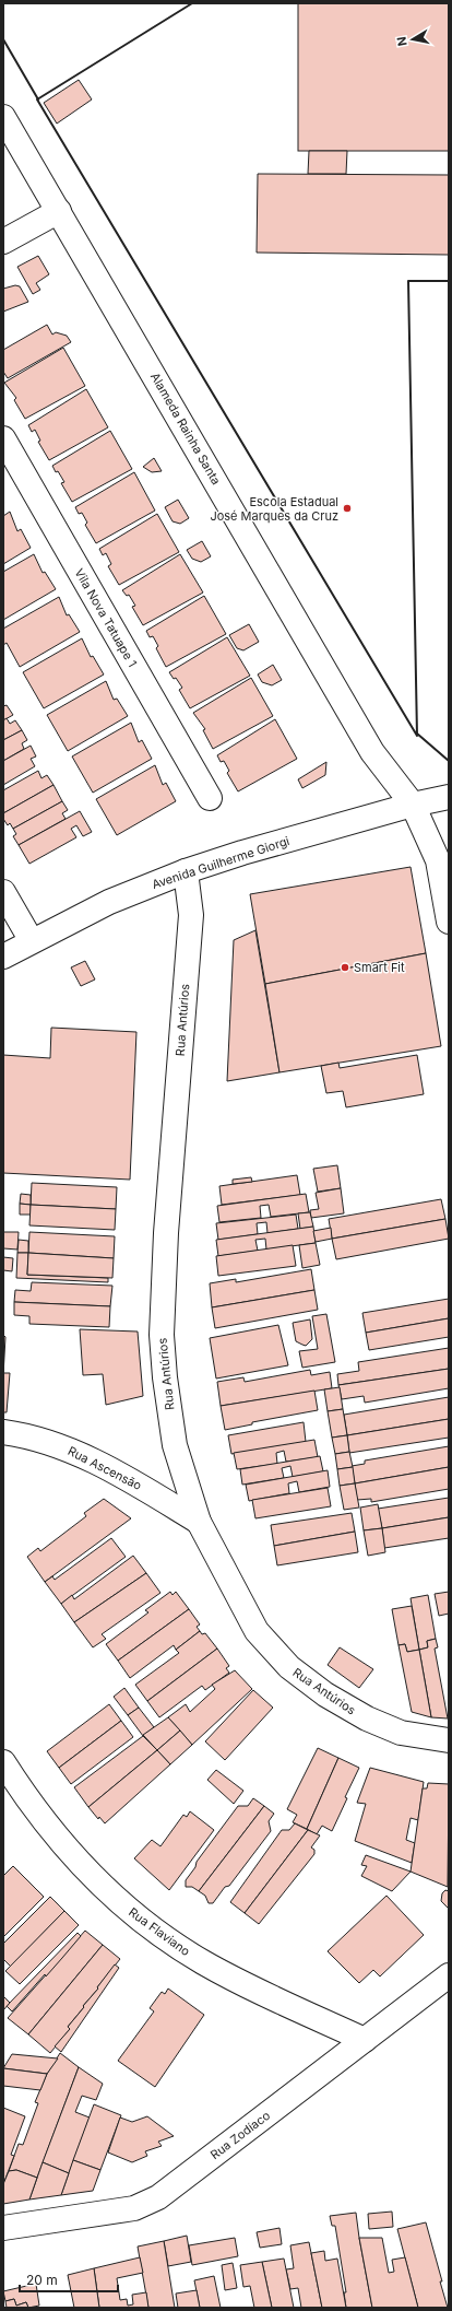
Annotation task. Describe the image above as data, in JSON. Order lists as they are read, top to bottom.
{
  "streets": {
    "street": [
      "Alameda Rainha Santa",
      "Vila Nova Tatuape 1",
      "Avenida Guilherme Giorgi",
      "Rua Antúrios",
      "Rua Ascensão",
      "Rua Flaviano",
      "Rua Zodíaco"
    ]
  },
  "crossings": [
    ["Alameda Rainha Santa", "Avenida Guilherme Giorgi"],
    ["Avenida Guilherme Giorgi", "Rua Antúrios"],
    ["Rua Antúrios", "Rua Ascensão"],
    ["Rua Flaviano", "Rua Zodíaco"]
  ],
  "places": ["Escola Estadual José Marques da Cruz", "Smart Fit"],
  "scale_bar": "20 m",
  "north": "left"
}
